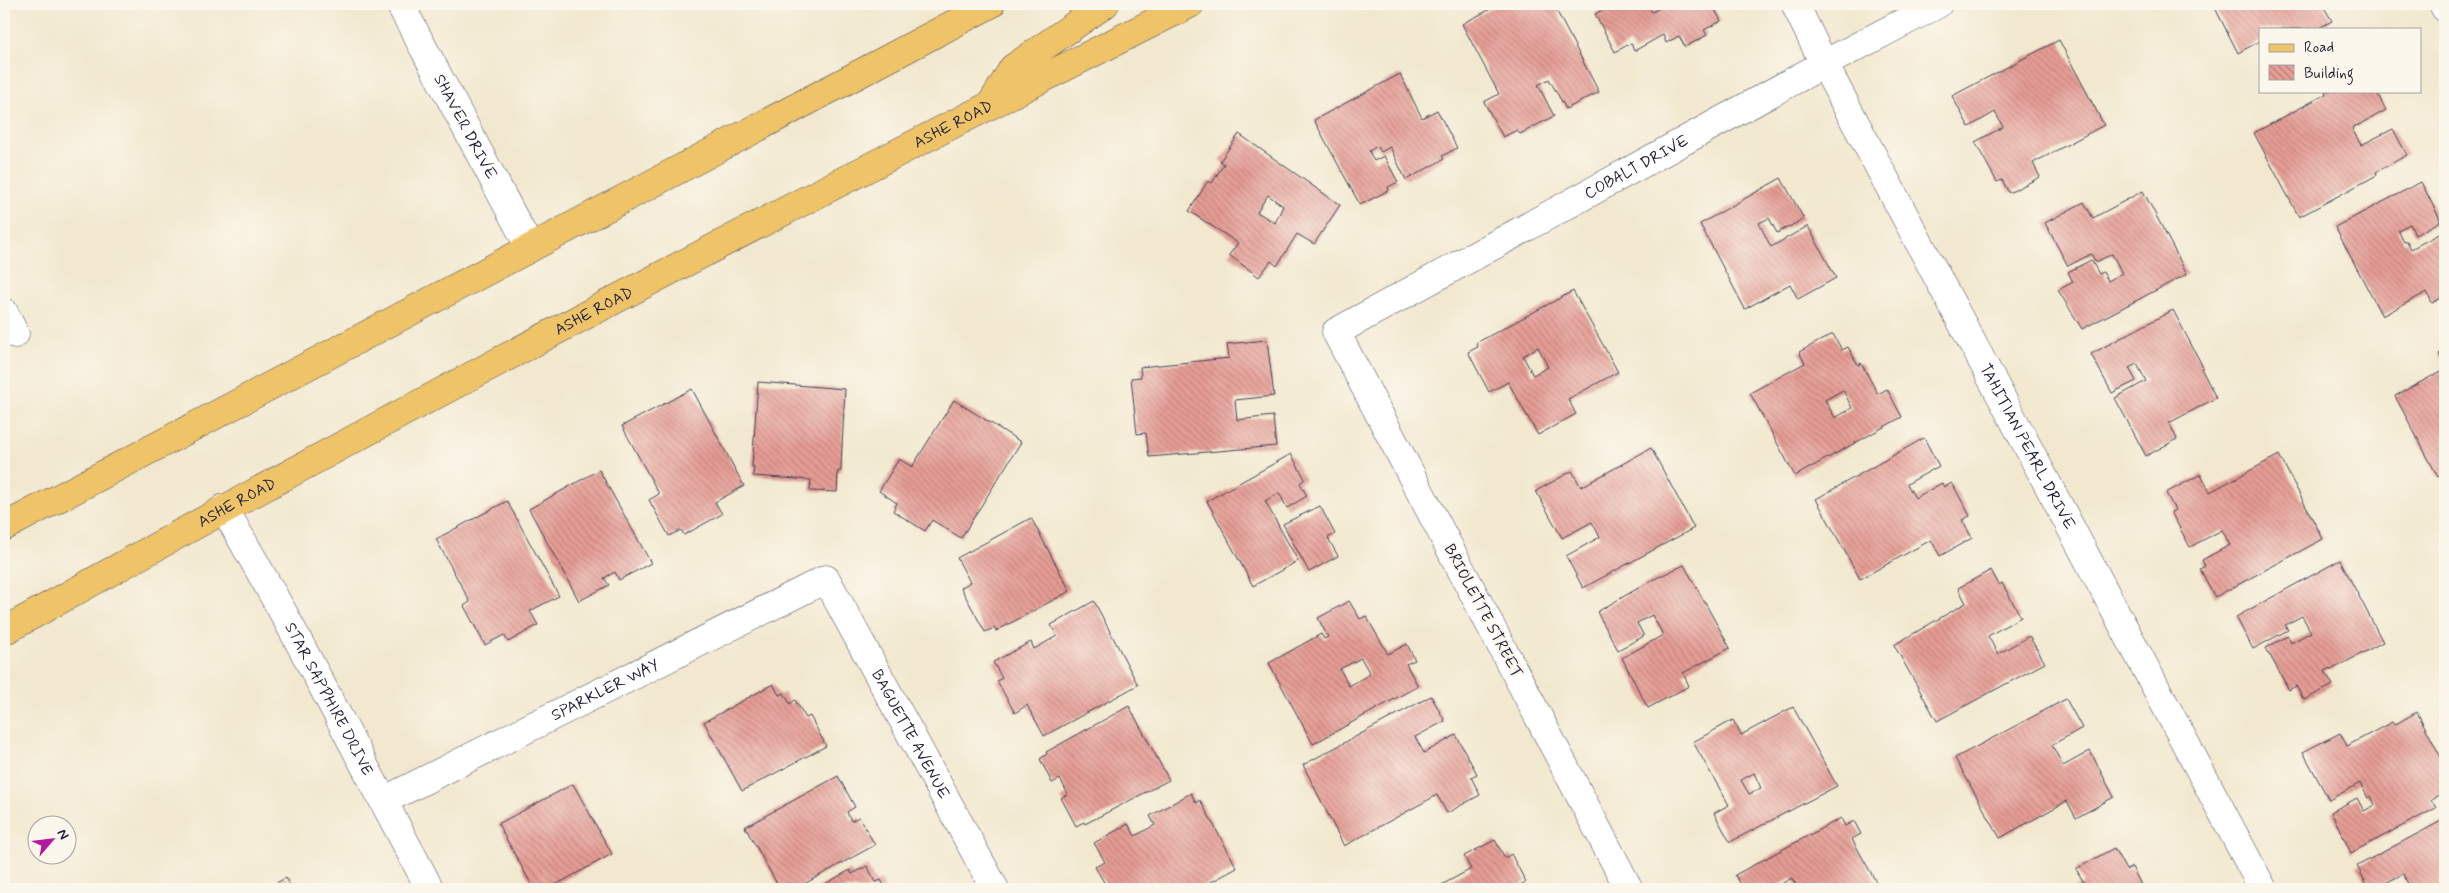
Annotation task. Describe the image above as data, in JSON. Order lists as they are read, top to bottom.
{
  "streets": {
    "main road": ["ASHE ROAD"],
    "street": [
      "SHAVER DRIVE",
      "COBALT DRIVE",
      "TAHITIAN PEARL DRIVE",
      "BRIOLETTE STREET",
      "SPARKLER WAY",
      "STAR SAPPHIRE DRIVE",
      "BAGUETTE AVENUE"
    ]
  },
  "crossings": [
    ["ASHE ROAD", "STAR SAPPHIRE DRIVE"],
    ["COBALT DRIVE", "TAHITIAN PEARL DRIVE"],
    ["COBALT DRIVE", "BRIOLETTE STREET"],
    ["SPARKLER WAY", "STAR SAPPHIRE DRIVE"],
    ["SPARKLER WAY", "BAGUETTE AVENUE"]
  ],
  "legend": ["Road", "Building"],
  "north": "top right"
}
